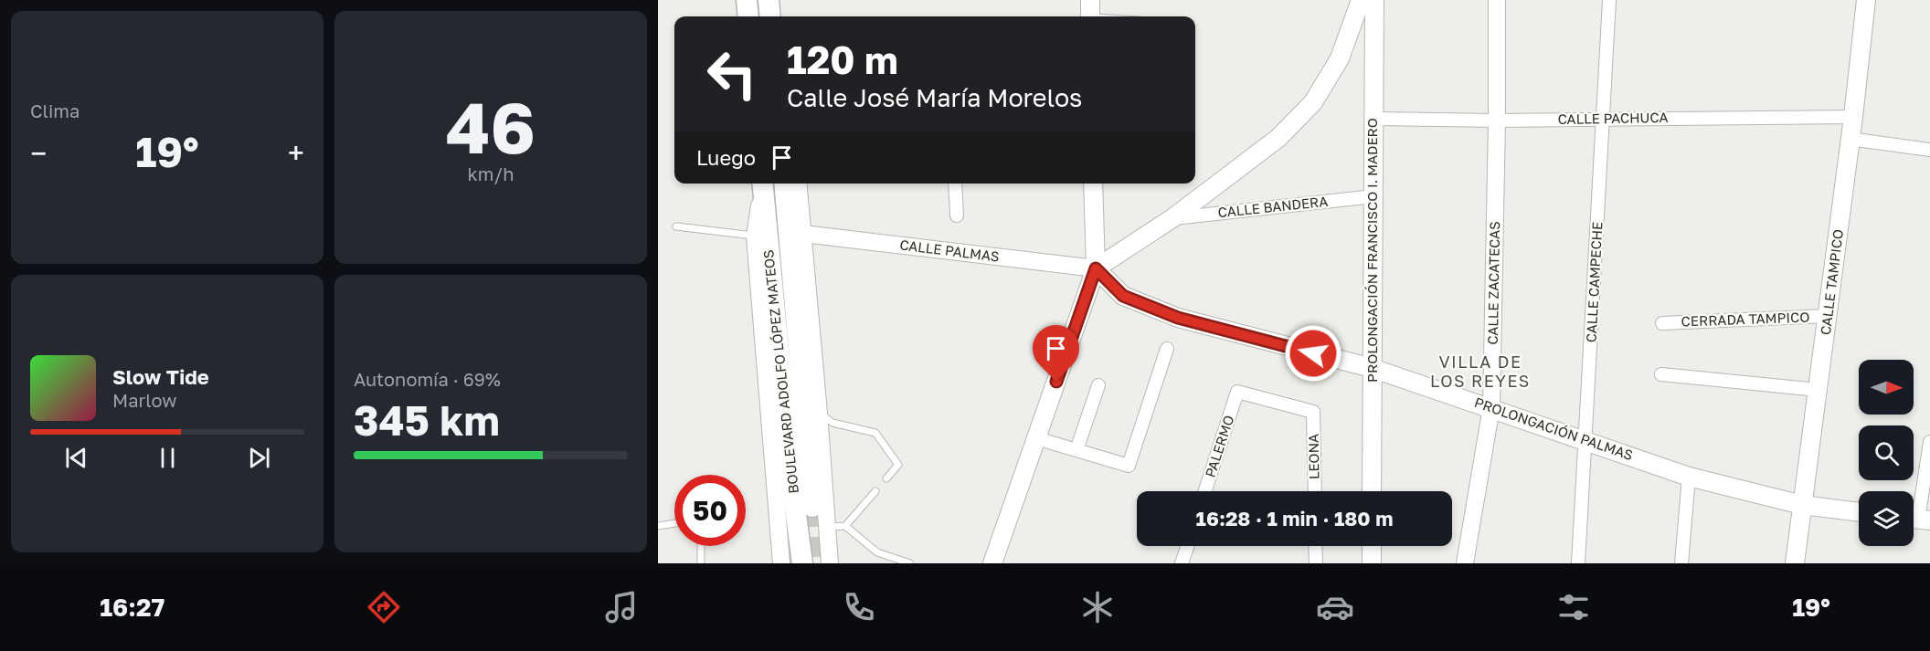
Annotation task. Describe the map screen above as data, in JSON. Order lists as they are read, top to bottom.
{
  "streets": {
    "main road": [
      "PROLONGACIÓN FRANCISCO I. MADERO",
      "CALLE TAMPICO",
      "BOULEVARD ADOLFO LÓPEZ MATEOS",
      "PROLONGACIÓN PALMAS"
    ],
    "street": [
      "CALLE PACHUCA",
      "CALLE BANDERA",
      "CALLE PALMAS",
      "CALLE CAMPECHE",
      "CALLE ZACATECAS",
      "CERRADA TAMPICO",
      "PALERMO",
      "LEONA"
    ]
  },
  "crossings": [
    ["CALLE PACHUCA", "PROLONGACIÓN FRANCISCO I. MADERO"],
    ["CALLE PACHUCA", "CALLE CAMPECHE"],
    ["CALLE PACHUCA", "CALLE TAMPICO"],
    ["CALLE PACHUCA", "CALLE ZACATECAS"],
    ["CALLE BANDERA", "PROLONGACIÓN FRANCISCO I. MADERO"],
    ["PROLONGACIÓN FRANCISCO I. MADERO", "PROLONGACIÓN PALMAS"],
    ["CALLE PALMAS", "PROLONGACIÓN PALMAS"],
    ["CALLE CAMPECHE", "PROLONGACIÓN PALMAS"],
    ["CALLE TAMPICO", "CERRADA TAMPICO"],
    ["CALLE TAMPICO", "PROLONGACIÓN PALMAS"],
    ["CALLE ZACATECAS", "PROLONGACIÓN PALMAS"],
    ["PALERMO", "LEONA"]
  ],
  "districts": ["VILLA DE LOS REYES"],
  "north": "right",
  "page": {
    "tile": [
      "Clima",
      ["46", "km/h"],
      ["Autonomía · 69%", "345 km"]
    ],
    "turn": ["120 m", "Calle José María Morelos"],
    "heat": ["−", "19°", "+"],
    "then": "Luego",
    "song": ["Slow Tide", "Marlow"],
    "limit": "50",
    "trip": "16:28 · 1 min · 180 m",
    "tabs": ["16:27", "19°"]
  }
}
